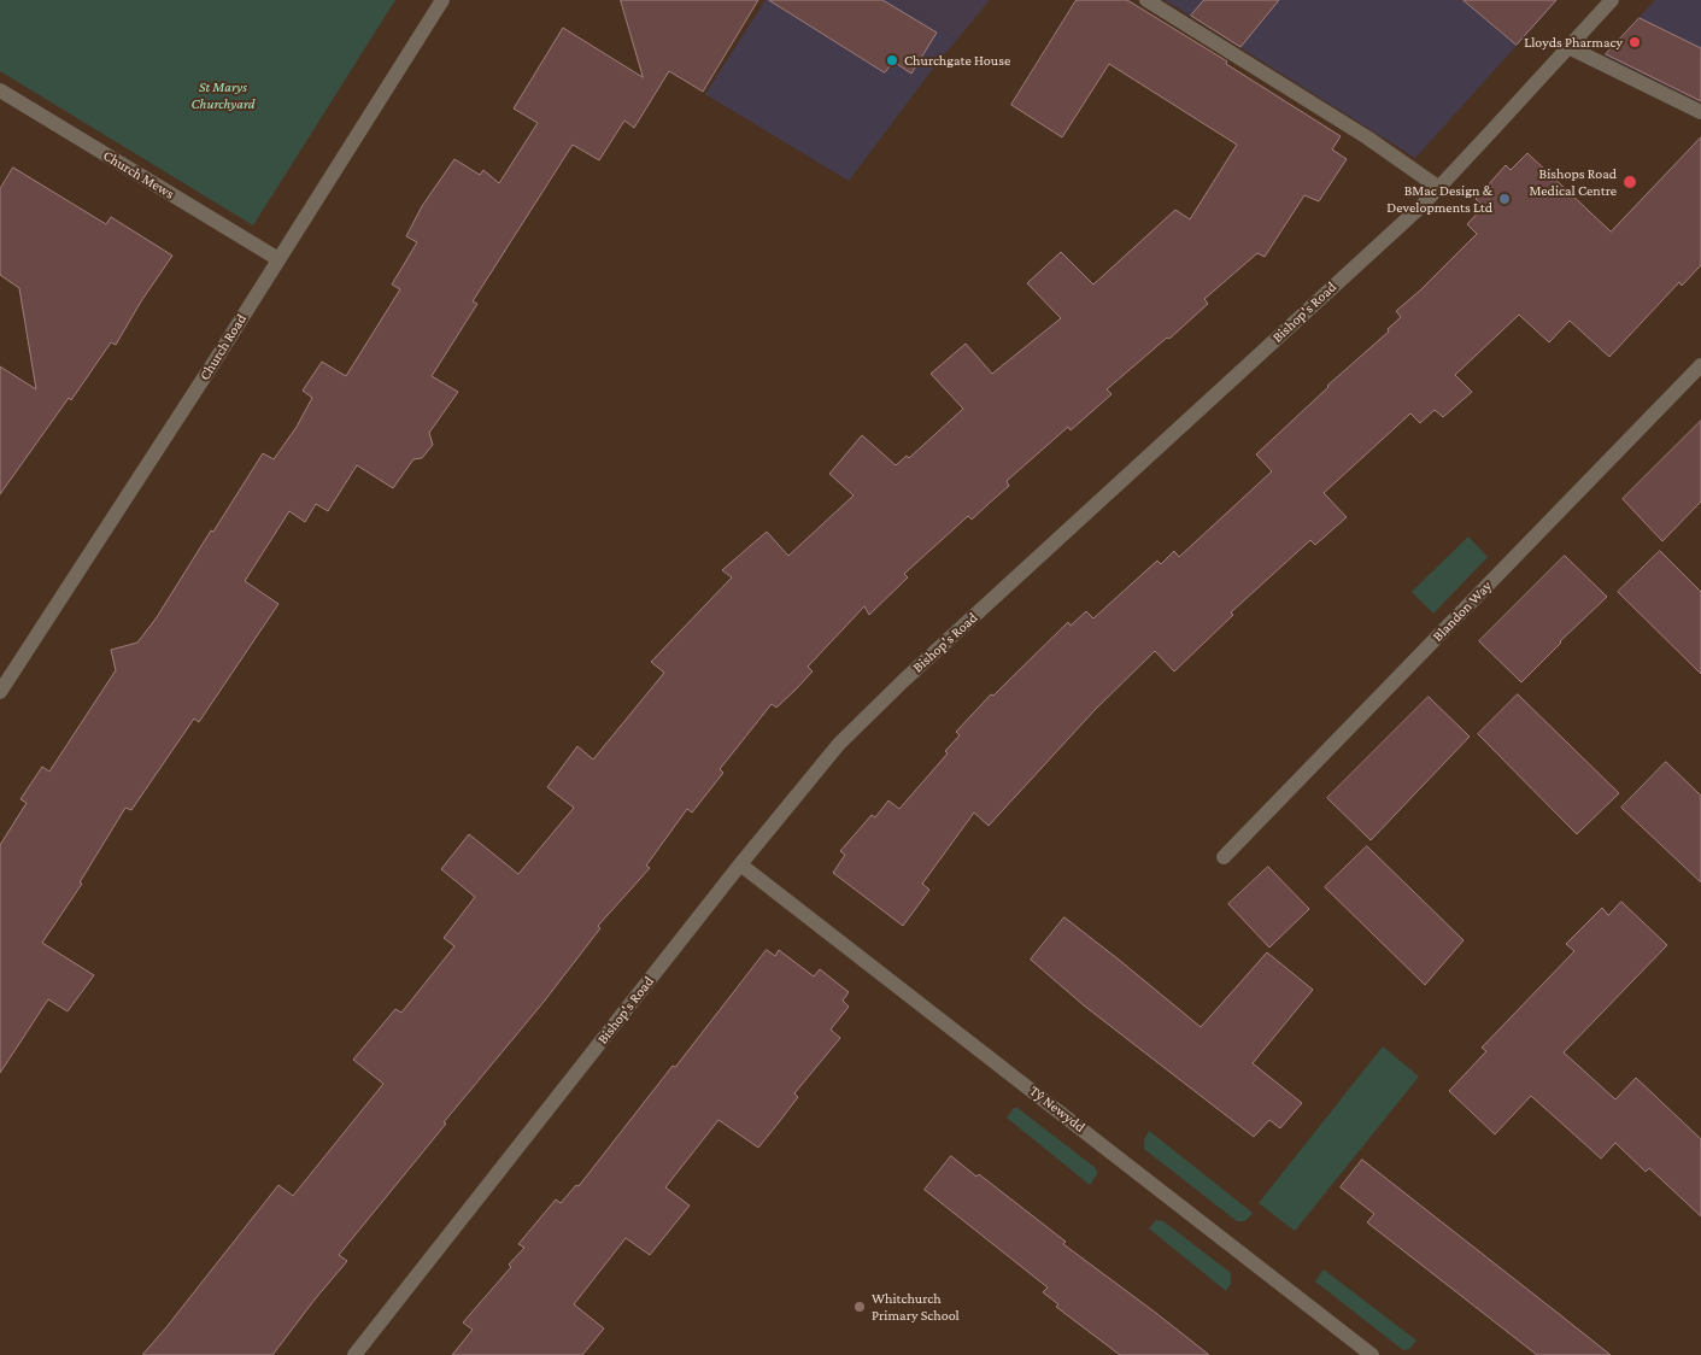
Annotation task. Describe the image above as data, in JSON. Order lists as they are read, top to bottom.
{
  "streets": {
    "street": [
      "Church Mews",
      "Bishop's Road",
      "Church Road",
      "Blandon Way",
      "Tŷ Newydd"
    ]
  },
  "crossings": [
    ["Church Mews", "Church Road"],
    ["Bishop's Road", "Tŷ Newydd"]
  ],
  "parks": ["St Marys Churchyard"],
  "places": [
    "Lloyds Pharmacy",
    "Churchgate House",
    "Bishops Road Medical Centre",
    "BMac Design & Developments Ltd",
    "Whitchurch Primary School"
  ]
}
